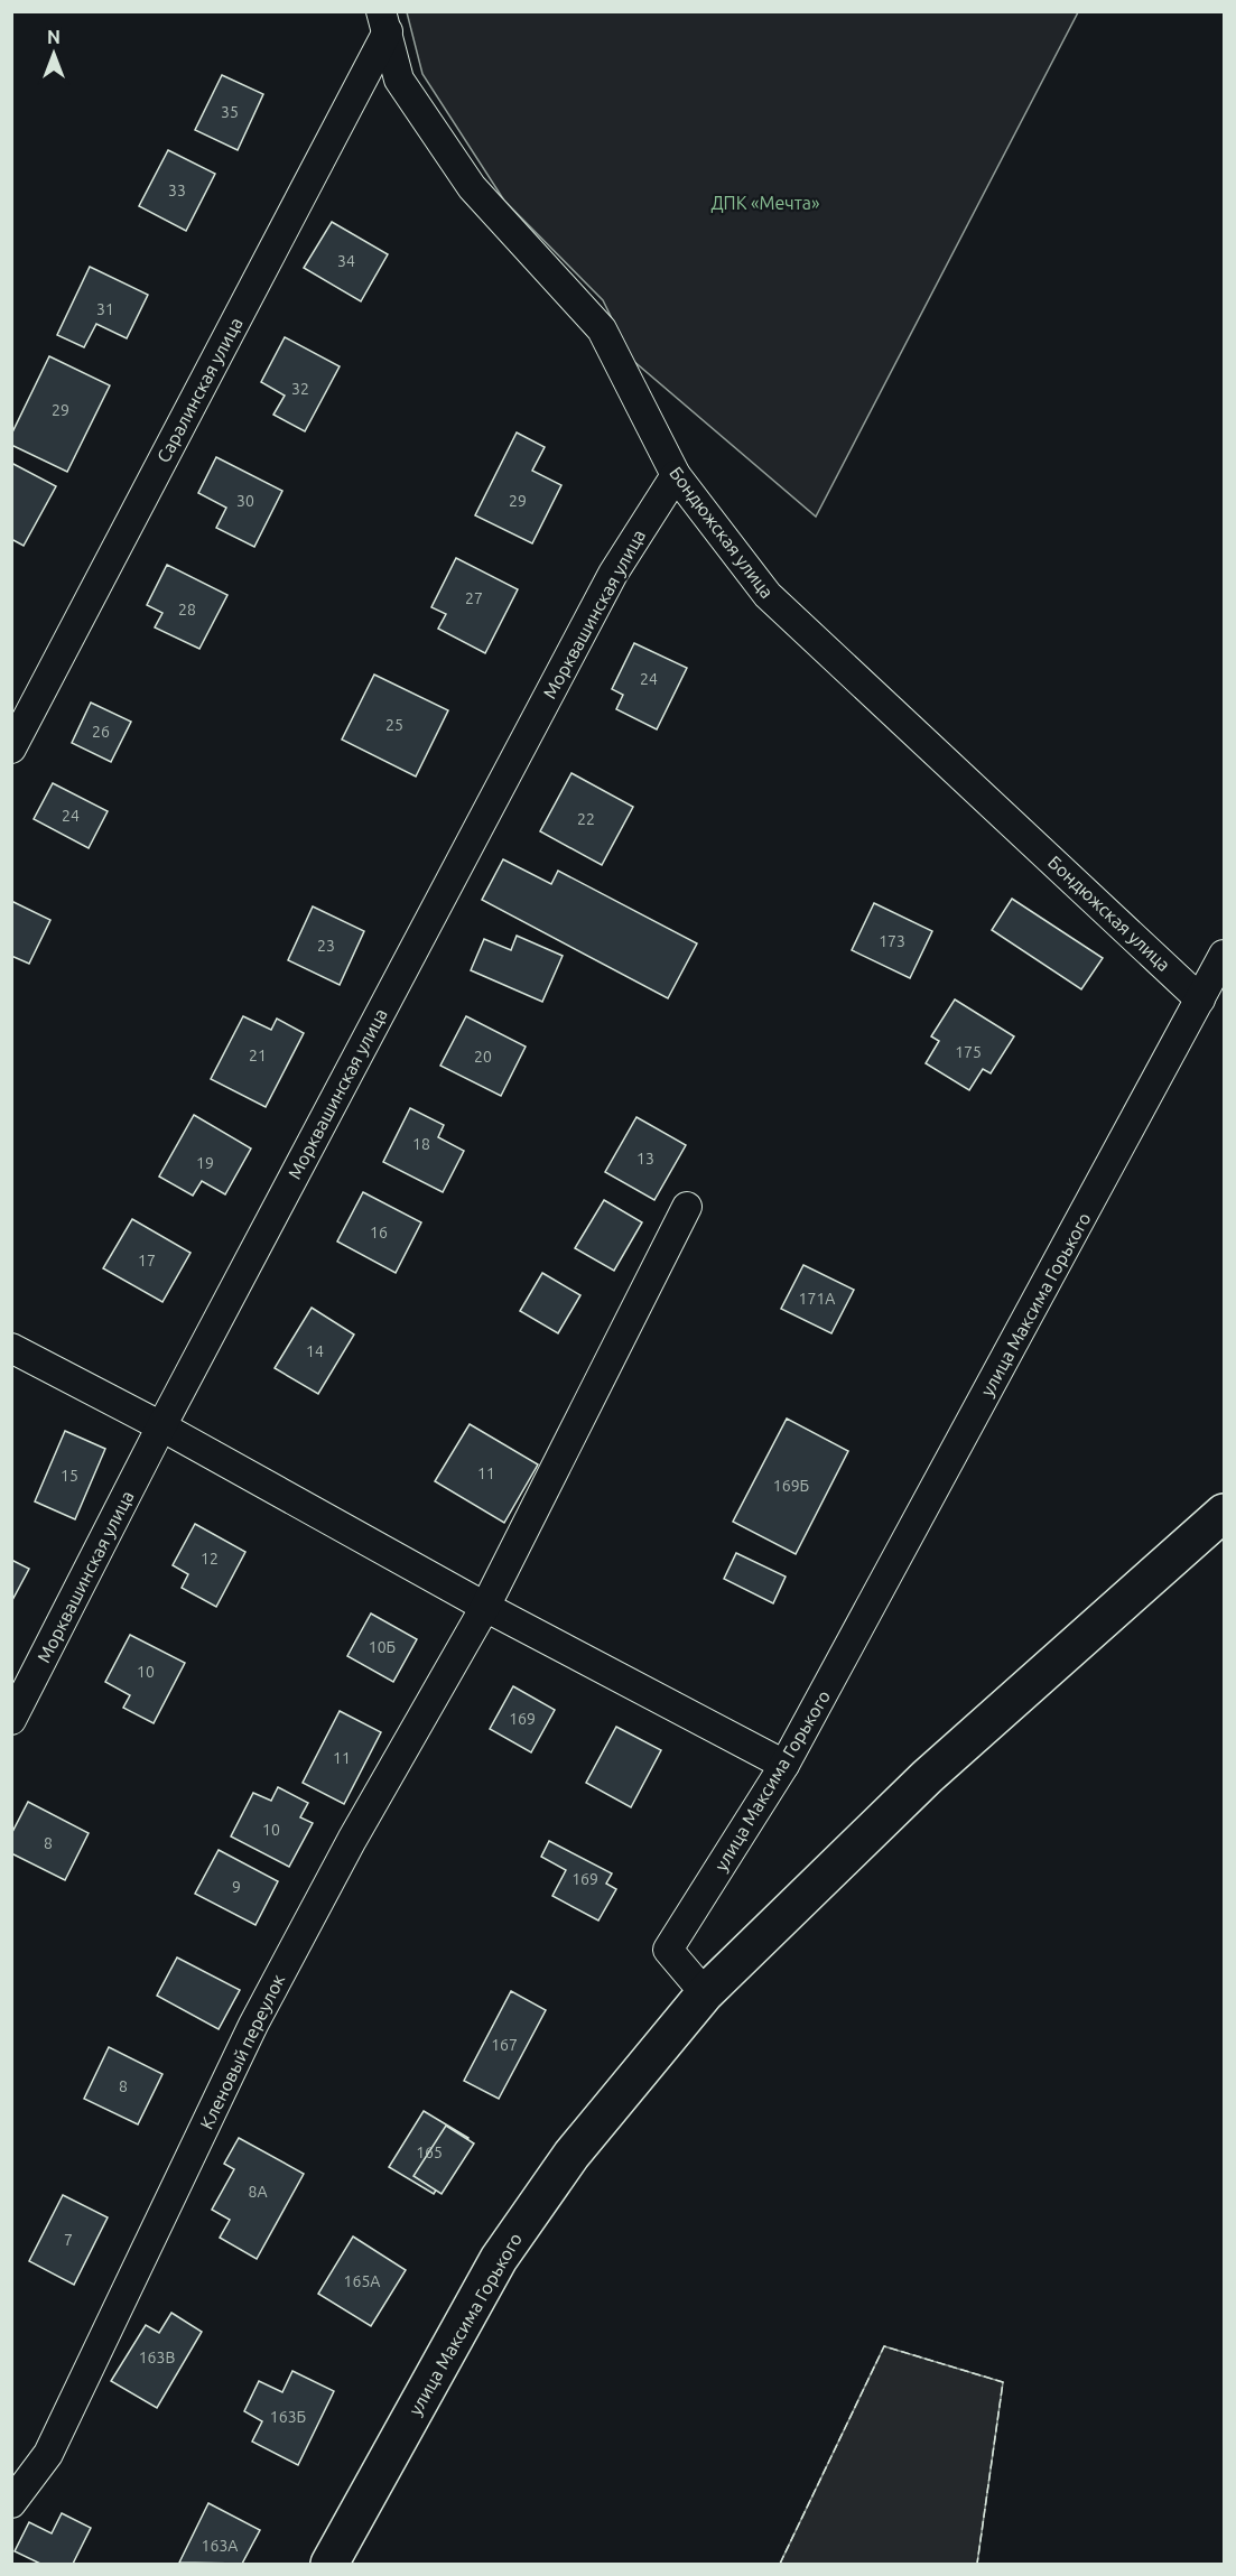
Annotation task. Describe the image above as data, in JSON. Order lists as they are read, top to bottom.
{
  "streets": {
    "street": [
      "Саралинская улица",
      "Бондюжская улица",
      "Морквашинская улица",
      "улица Максима Горького",
      "Кленовый переулок"
    ]
  },
  "crossings": [
    ["Саралинская улица", "Бондюжская улица"],
    ["Бондюжская улица", "Морквашинская улица"],
    ["Бондюжская улица", "улица Максима Горького"]
  ],
  "parks": ["ДПК «Мечта»"],
  "house_numbers": [
    "35",
    "33",
    "34",
    "31",
    "32",
    "29",
    "30",
    "29",
    "27",
    "28",
    "24",
    "25",
    "26",
    "24",
    "22",
    "173",
    "23",
    "175",
    "21",
    "20",
    "18",
    "13",
    "19",
    "16",
    "17",
    "171А",
    "14",
    "11",
    "15",
    "169Б",
    "12",
    "10Б",
    "10",
    "169",
    "11",
    "10",
    "8",
    "169",
    "9",
    "167",
    "8",
    "165",
    "8А",
    "7",
    "165А",
    "163В",
    "163Б",
    "163А"
  ],
  "north": "top"
}
